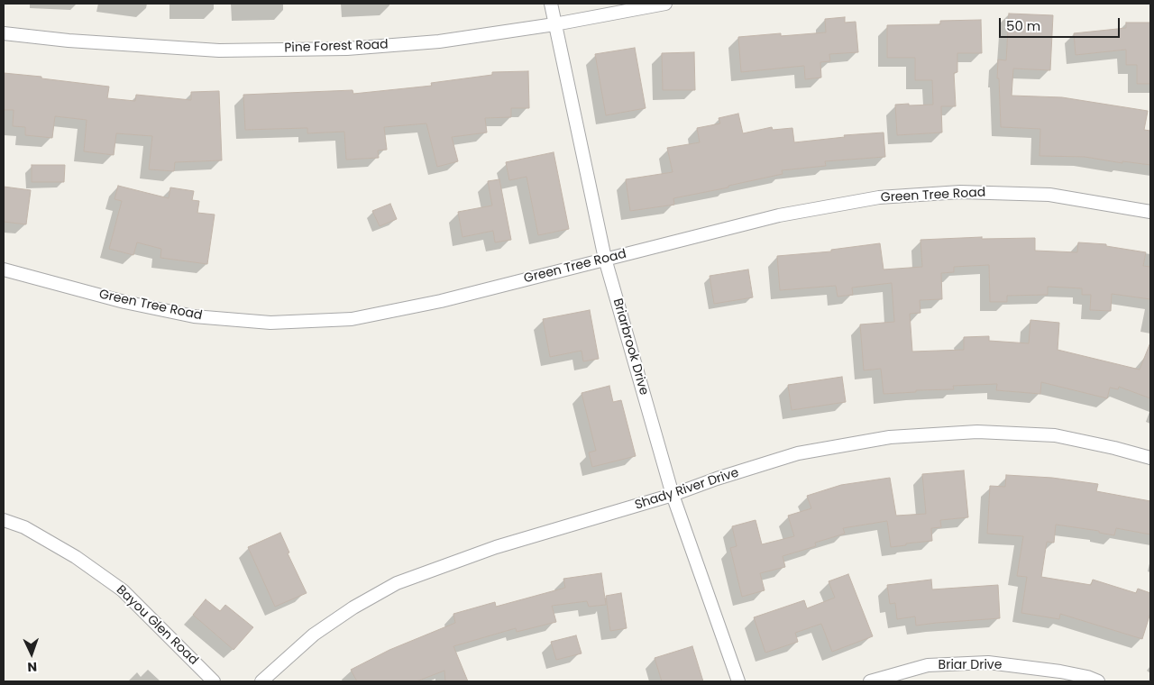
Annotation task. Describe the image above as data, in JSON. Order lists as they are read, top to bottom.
{
  "streets": {
    "street": [
      "Pine Forest Road",
      "Green Tree Road",
      "Briarbrook Drive",
      "Shady River Drive",
      "Bayou Glen Road",
      "Briar Drive"
    ]
  },
  "crossings": [
    ["Pine Forest Road", "Briarbrook Drive"],
    ["Green Tree Road", "Briarbrook Drive"],
    ["Briarbrook Drive", "Shady River Drive"]
  ],
  "scale_bar": "50 m",
  "north": "bottom"
}
